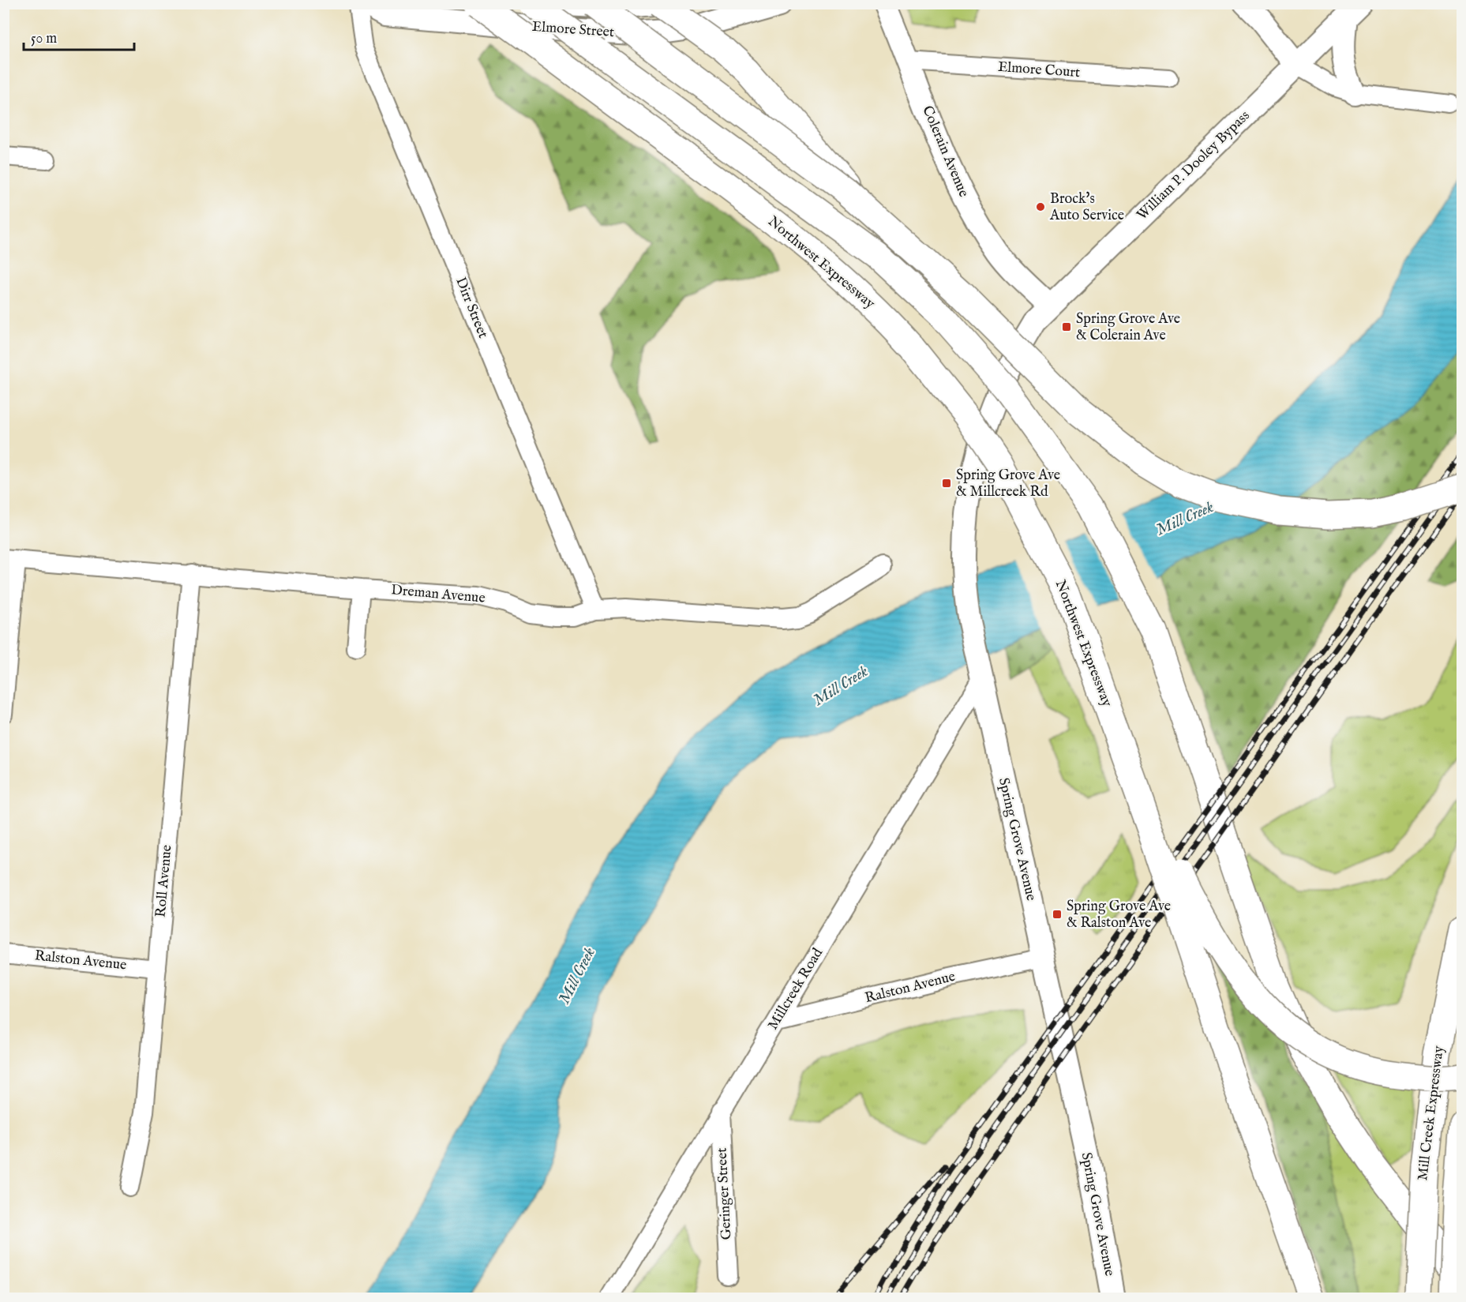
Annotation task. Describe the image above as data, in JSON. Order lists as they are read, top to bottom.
{
  "streets": {
    "highway": ["Northwest Expressway", "Mill Creek Expressway"],
    "main road": [
      "Elmore Street",
      "Colerain Avenue",
      "William P. Dooley Bypass",
      "Spring Grove Avenue"
    ],
    "street": [
      "Elmore Court",
      "Dirr Street",
      "Dreman Avenue",
      "Roll Avenue",
      "Ralston Avenue",
      "Millcreek Road",
      "Geringer Street"
    ]
  },
  "crossings": [
    ["Elmore Court", "Colerain Avenue"],
    ["Colerain Avenue", "William P. Dooley Bypass"],
    ["William P. Dooley Bypass", "Spring Grove Avenue"],
    ["Dirr Street", "Dreman Avenue"],
    ["Dreman Avenue", "Roll Avenue"],
    ["Spring Grove Avenue", "Ralston Avenue"],
    ["Spring Grove Avenue", "Millcreek Road"],
    ["Roll Avenue", "Ralston Avenue"],
    ["Ralston Avenue", "Millcreek Road"],
    ["Millcreek Road", "Geringer Street"]
  ],
  "water": ["Mill Creek"],
  "places": {
    "other": ["Brock's Auto Service"],
    "transit": ["Spring Grove Ave & Colerain Ave", "Spring Grove Ave & Millcreek Rd", "Spring Grove Ave & Ralston Ave"]
  },
  "scale_bar": "50 m"
}
